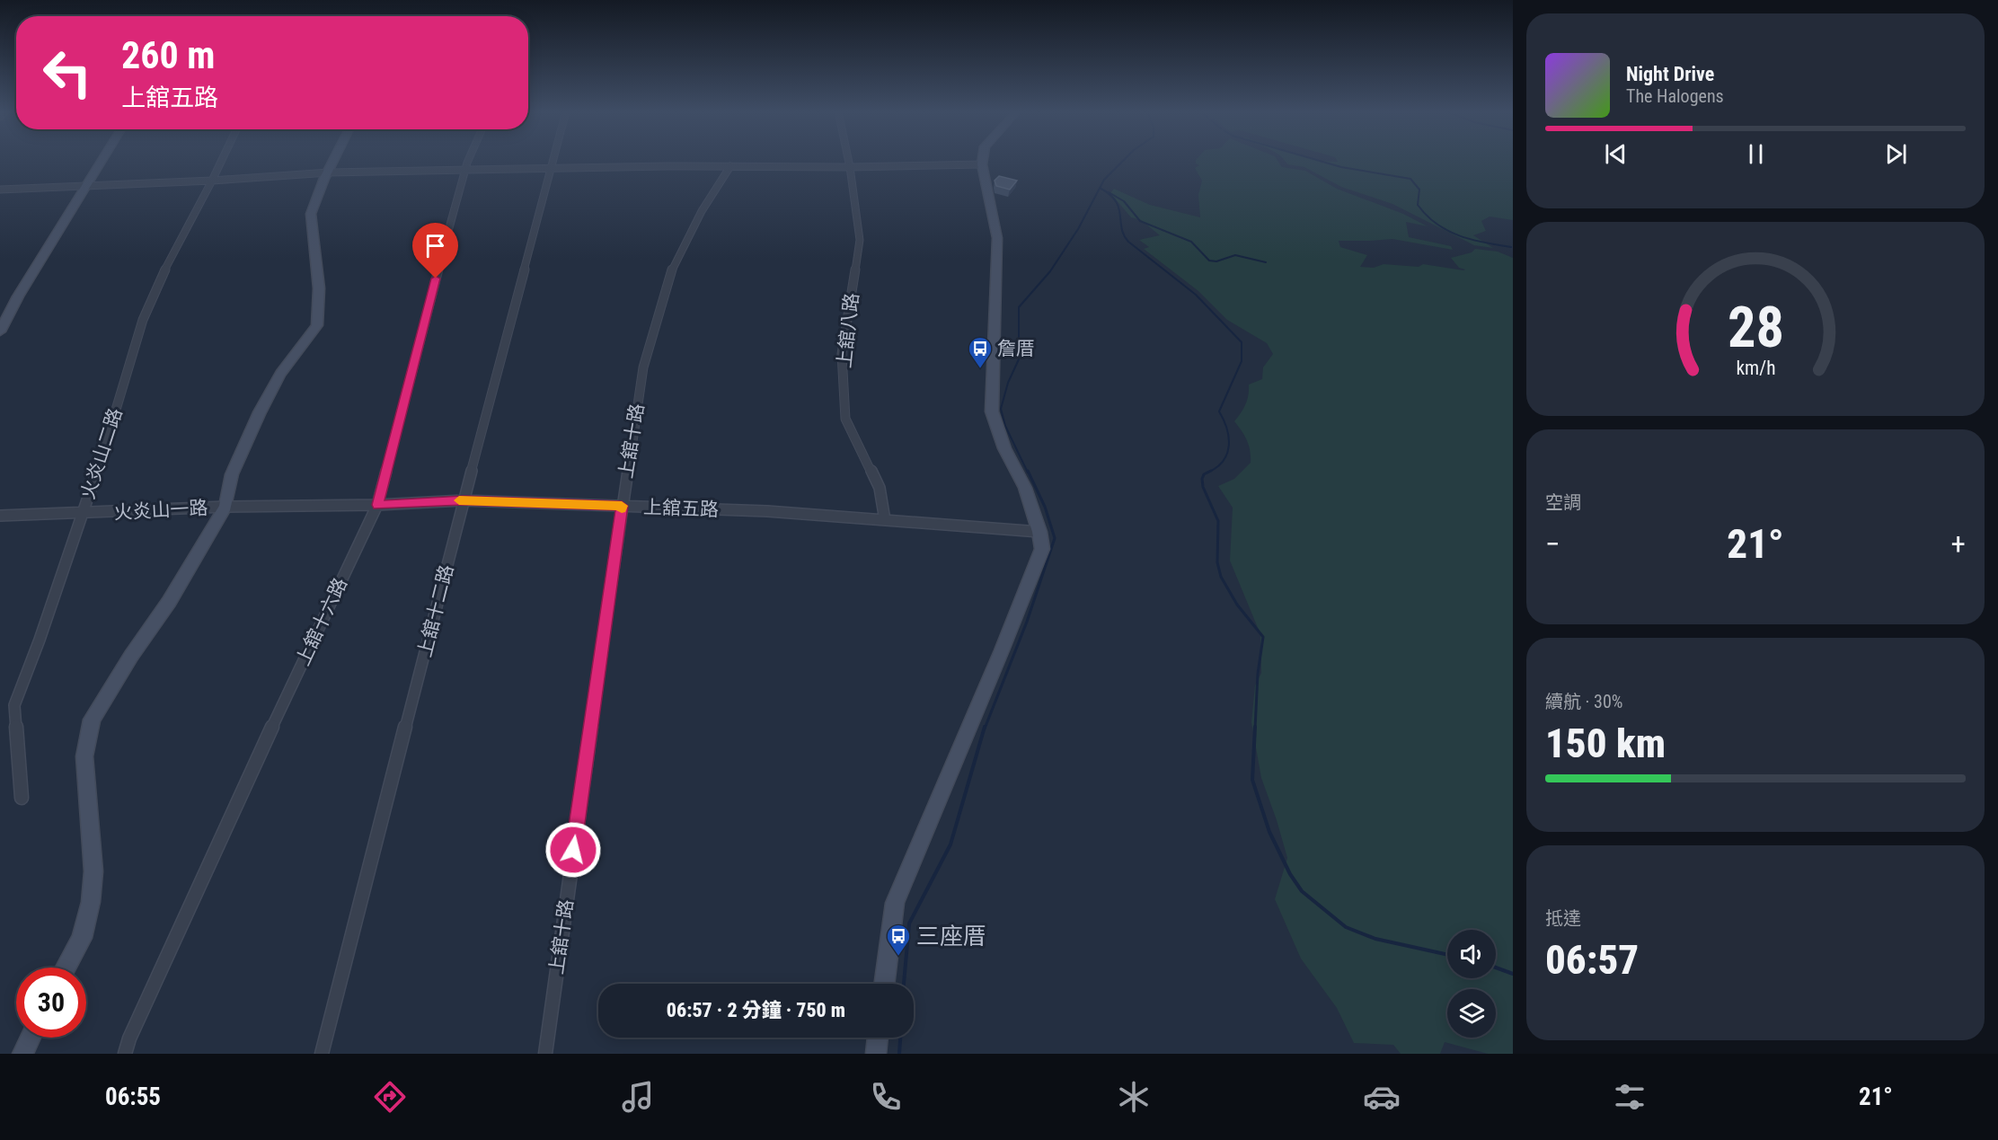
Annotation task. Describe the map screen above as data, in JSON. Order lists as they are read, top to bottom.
{
  "streets": {
    "street": [
      "上舘八路",
      "上舘十路",
      "火炎山二路",
      "上舘五路",
      "火炎山一路",
      "上舘十二路",
      "上舘十六路"
    ]
  },
  "crossings": [
    ["上舘八路", "上舘五路"],
    ["上舘十路", "上舘五路"],
    ["火炎山二路", "火炎山一路"],
    ["上舘五路", "火炎山一路"],
    ["上舘五路", "上舘十二路"],
    ["上舘五路", "上舘十六路"]
  ],
  "places": {
    "bus stop": ["詹厝", "三座厝"]
  },
  "page": {
    "turn": ["260 m", "上舘五路"],
    "song": ["Night Drive", "The Halogens"],
    "tile": [
      "空調",
      ["續航 · 30%", "150 km"],
      ["抵達", "06:57"]
    ],
    "heat": ["−", "21°", "+"],
    "limit": "30",
    "trip": "06:57 · 2 分鐘 · 750 m",
    "tabs": ["06:55", "21°"],
    "gauge": ["28", "km/h"]
  }
}
